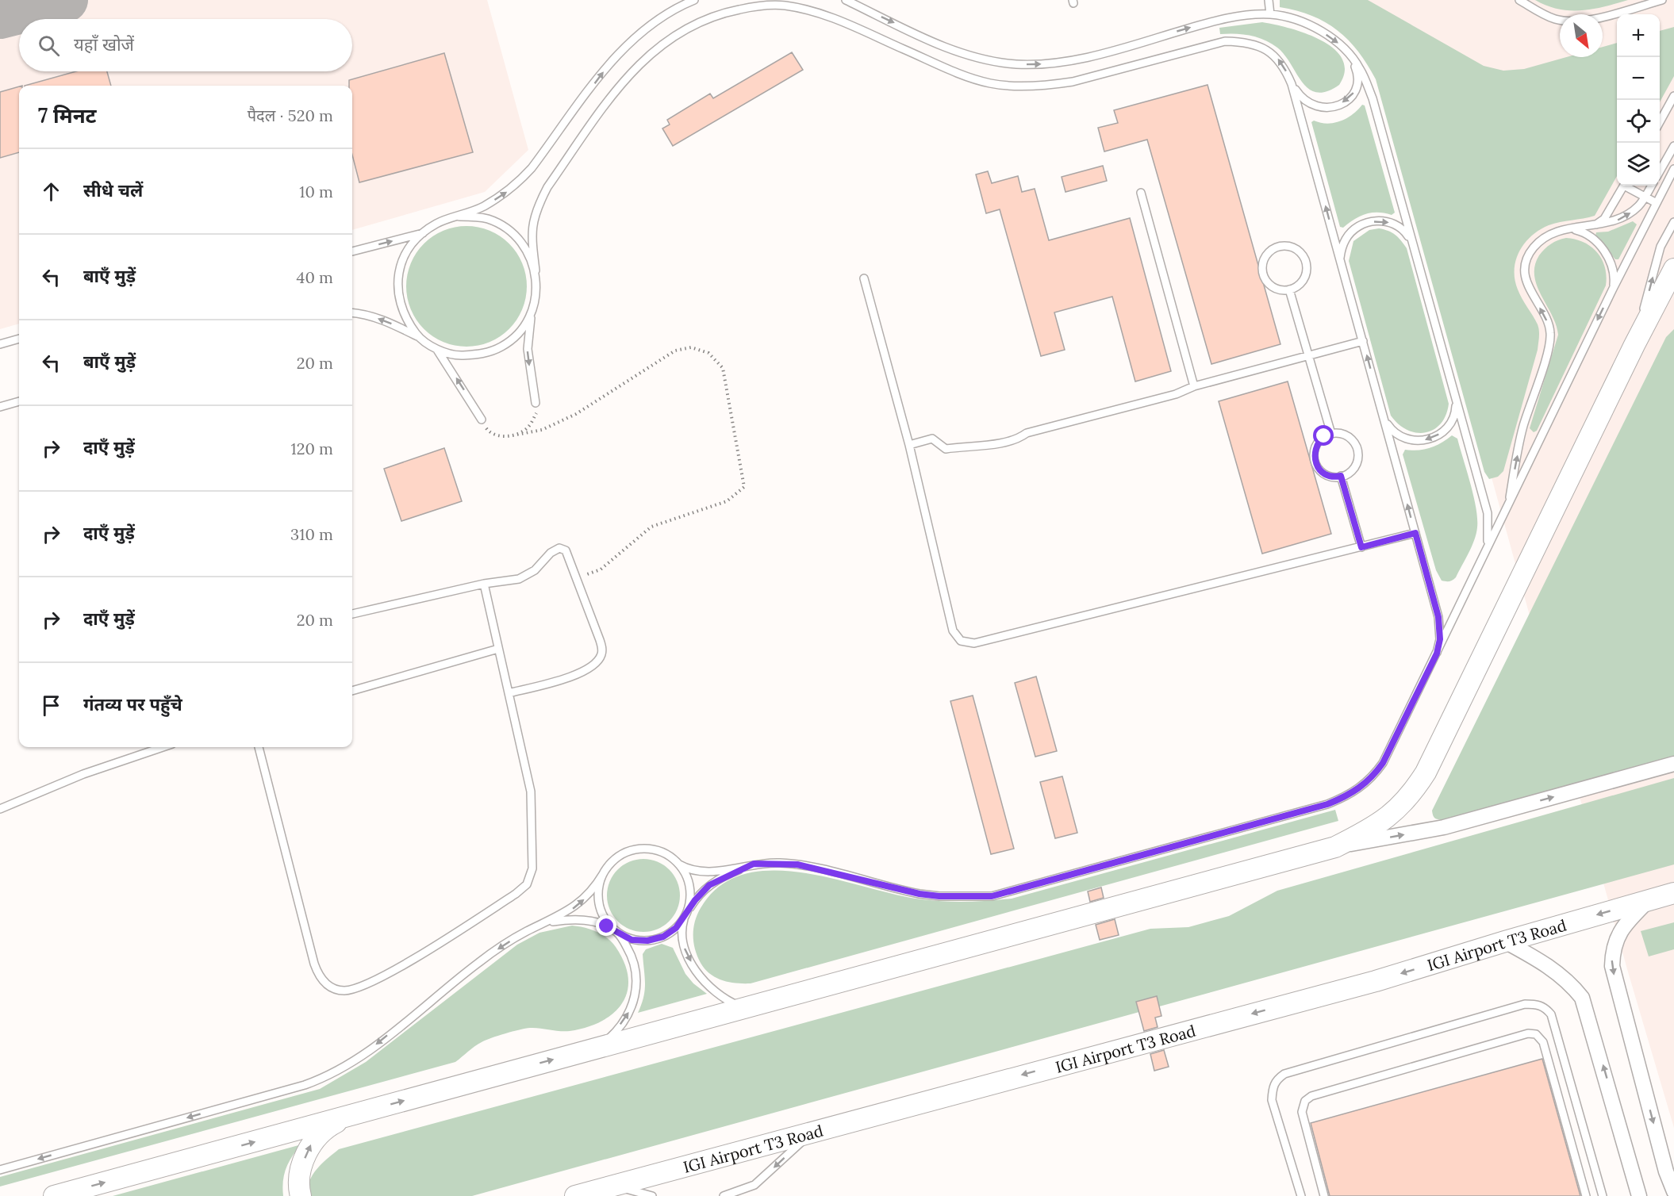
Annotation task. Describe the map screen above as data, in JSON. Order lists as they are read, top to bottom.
{
  "streets": {
    "main road": ["IGI Airport T3 Road"]
  },
  "north": "bottom right",
  "page": {
    "map_buttons": ["+", "−"],
    "search": "यहाँ खोजें",
    "heading": ["7 मिनट", "पैदल · 520 m"],
    "list": [
      ["सीधे चलें", "10 m"],
      ["बाएँ मुड़ें", "40 m"],
      ["बाएँ मुड़ें", "20 m"],
      ["दाएँ मुड़ें", "120 m"],
      ["दाएँ मुड़ें", "310 m"],
      ["दाएँ मुड़ें", "20 m"],
      "गंतव्य पर पहुँचे"
    ]
  }
}
